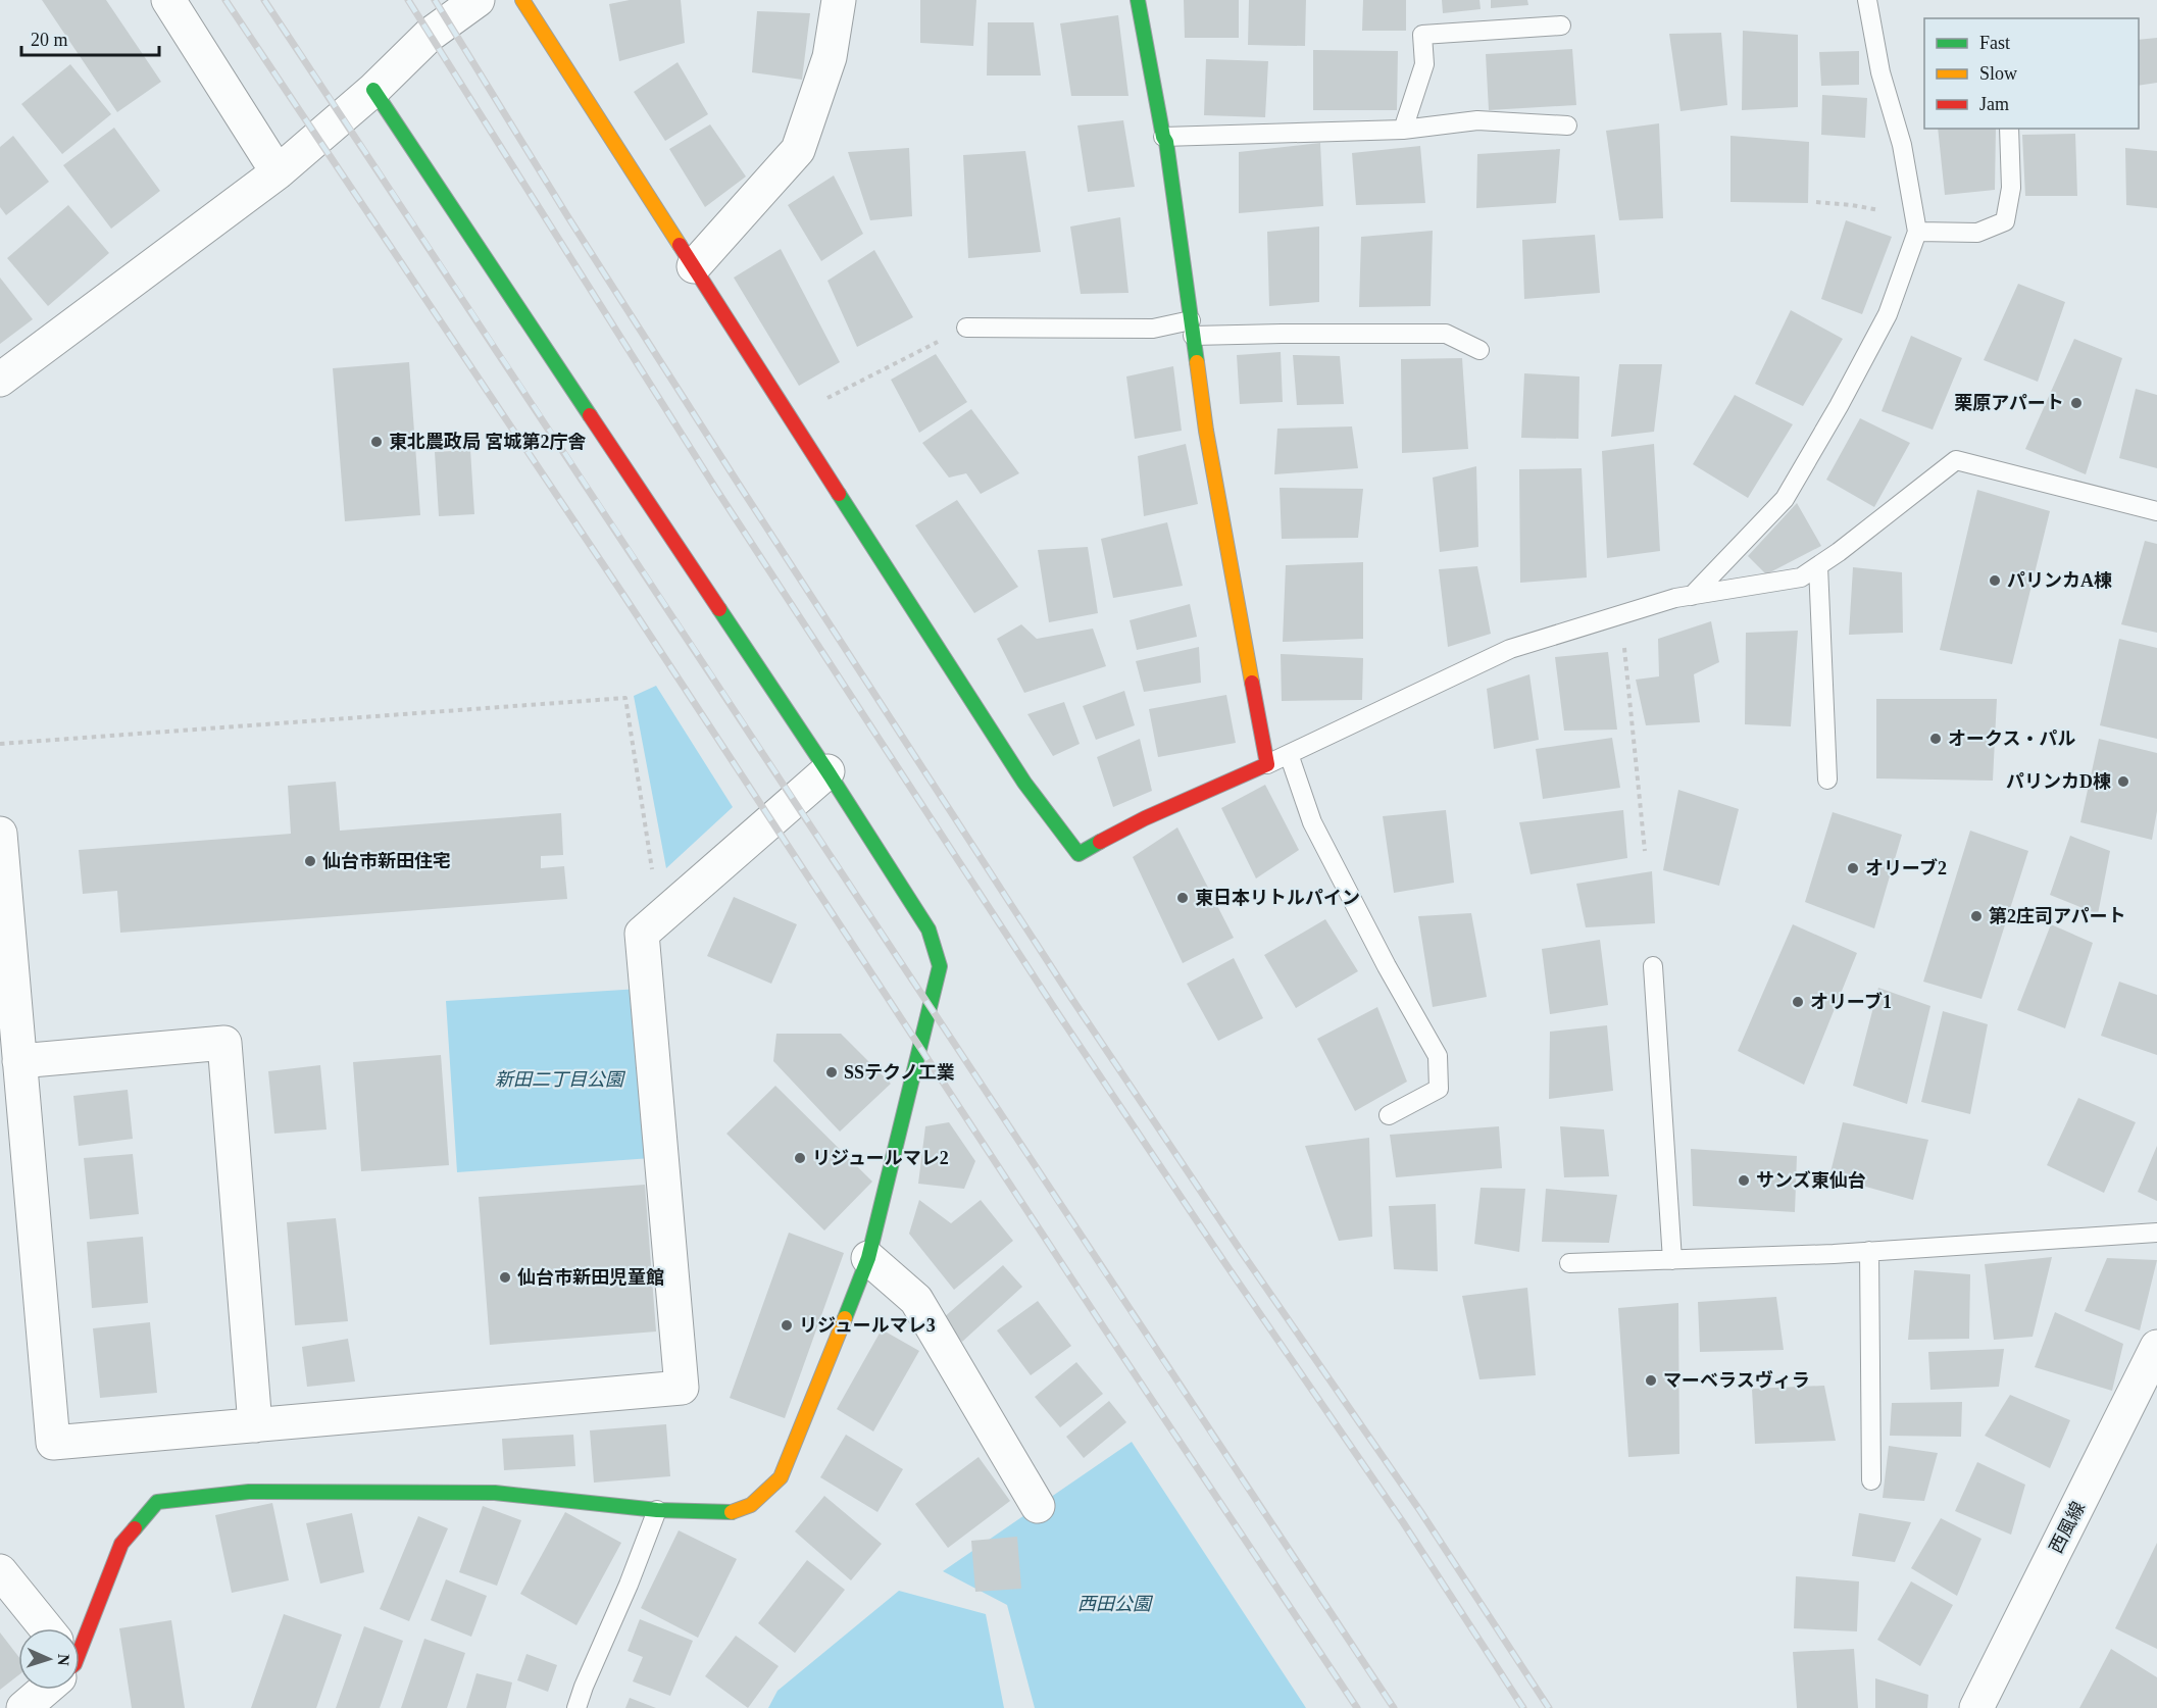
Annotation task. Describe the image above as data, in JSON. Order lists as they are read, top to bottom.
{
  "streets": {
    "street": ["西風線"]
  },
  "parks": ["新田二丁目公園", "西田公園"],
  "places": [
    "栗原アパート",
    "東北農政局 宮城第2庁舎",
    "パリンカA棟",
    "オークス・パル",
    "パリンカD棟",
    "仙台市新田住宅",
    "オリーブ2",
    "東日本リトルパイン",
    "第2庄司アパート",
    "オリーブ1",
    "SSテクノ工業",
    "リジュールマレ2",
    "サンズ東仙台",
    "仙台市新田児童館",
    "リジュールマレ3",
    "マーベラスヴィラ"
  ],
  "legend": ["Fast", "Slow", "Jam"],
  "scale_bar": "20 m",
  "north": "right"
}
